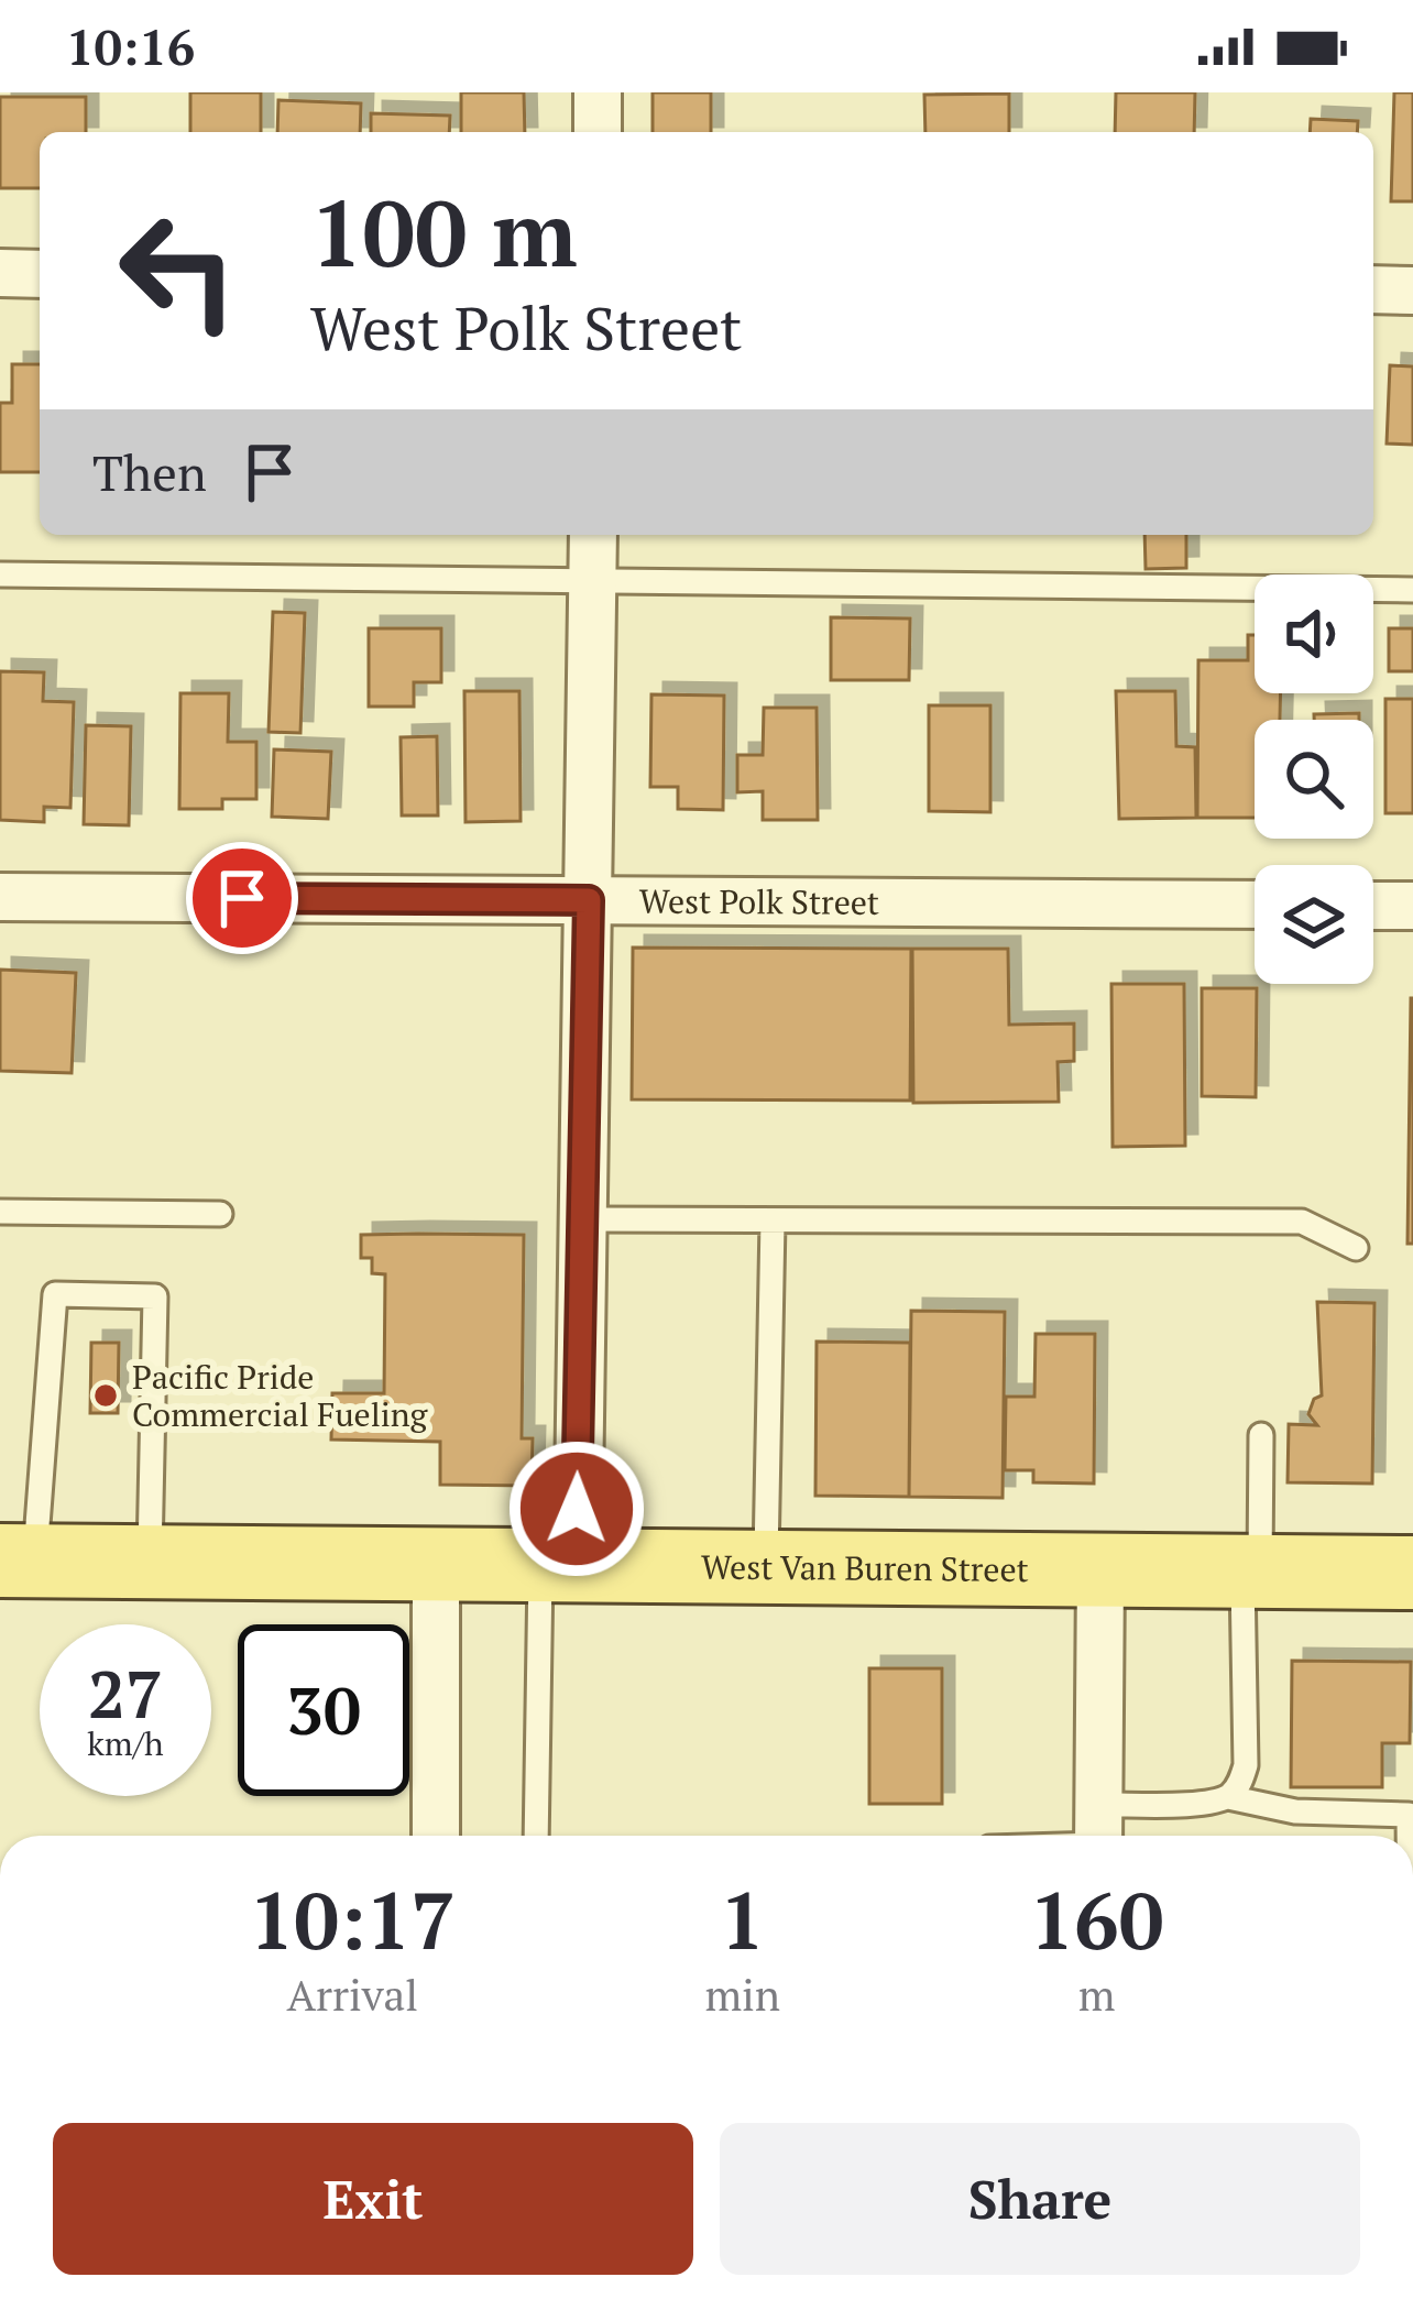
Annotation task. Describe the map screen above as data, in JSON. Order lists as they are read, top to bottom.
{
  "streets": {
    "main road": ["West Van Buren Street"],
    "street": ["West Polk Street"]
  },
  "places": ["Pacific Pride Commercial Fueling"],
  "page": {
    "status": "10:16",
    "turn": ["100 m", "West Polk Street"],
    "then": "Then",
    "speed": "27 km/h",
    "limit": "30",
    "eta": [
      "10:17",
      "Arrival",
      "1",
      "min",
      "160",
      "m"
    ],
    "buttons": ["Exit", "Share"]
  }
}
